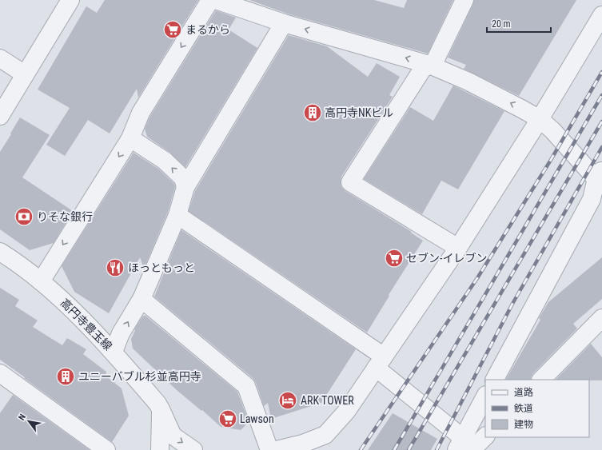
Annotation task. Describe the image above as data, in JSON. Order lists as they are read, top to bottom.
{
  "streets": {
    "street": ["高円寺豊玉線"]
  },
  "places": {
    "supermarket": ["まるから", "セブン-イレブン", "Lawson"],
    "building": ["高円寺NKビル", "ユニーバブル杉並高円寺"],
    "bank": ["りそな銀行"],
    "restaurant": ["ほっともっと"],
    "hotel": ["ARK TOWER"]
  },
  "legend": ["道路", "鉄道", "建物"],
  "scale_bar": "20 m",
  "north": "top left"
}
